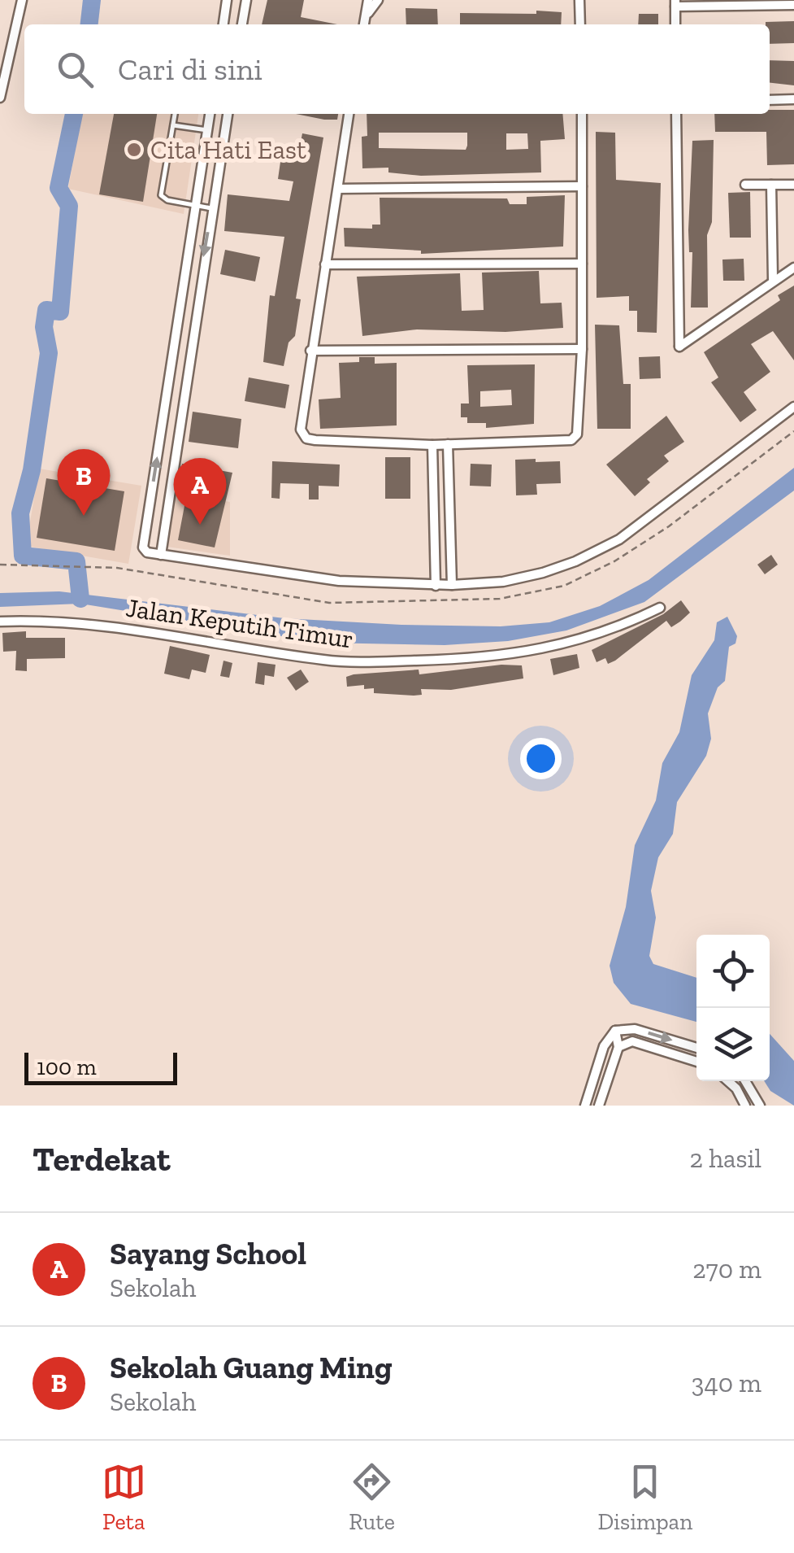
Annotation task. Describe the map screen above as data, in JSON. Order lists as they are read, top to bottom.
{
  "streets": {
    "street": ["Jalan Keputih Timur"]
  },
  "places": ["Cita Hati East"],
  "scale_bar": "100 m",
  "page": {
    "search": "Cari di sini",
    "pins": ["B", "A"],
    "scale": "100 m",
    "heading": ["Terdekat", "2 hasil"],
    "list": [
      {
        "mark": "A",
        "name": "Sayang School",
        "note": "Sekolah",
        "value": "270 m"
      },
      {
        "mark": "B",
        "name": "Sekolah Guang Ming",
        "note": "Sekolah",
        "value": "340 m"
      }
    ],
    "nav": ["Peta", "Rute", "Disimpan"]
  }
}
